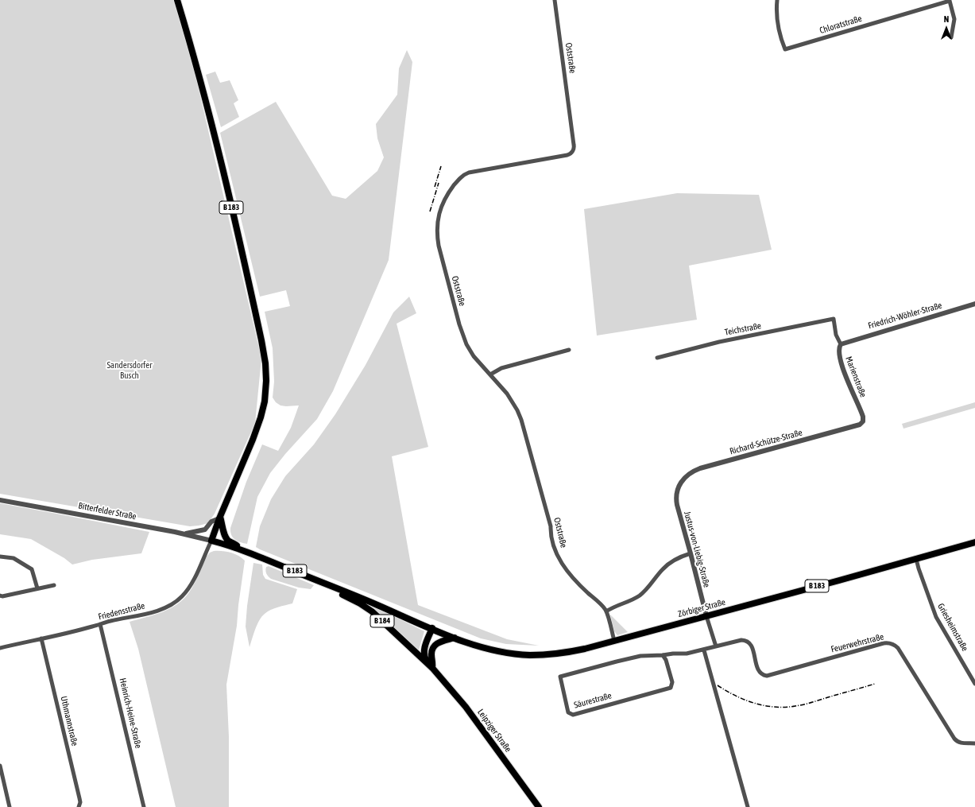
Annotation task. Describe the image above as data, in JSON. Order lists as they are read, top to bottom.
{
  "streets": {
    "main road": [
      "B 183",
      "Zörbiger Straße",
      "B 184",
      "Leipziger Straße"
    ],
    "street": [
      "Chloratstraße",
      "Oststraße",
      "Friedrich-Wöhler-Straße",
      "Teichstraße",
      "Marienstraße",
      "Richard-Schütze-Straße",
      "Bitterfelder Straße",
      "Justus-von-Liebig-Straße",
      "Friedensstraße",
      "Griesheimstraße",
      "Feuerwehrstraße",
      "Säurestraße",
      "Heinrich-Heine-Straße",
      "Uthmannstraße"
    ]
  },
  "crossings": [
    ["Oststraße", "Zörbiger Straße"],
    ["B 183", "Bitterfelder Straße"],
    ["B 183", "Zörbiger Straße"],
    ["B 183", "Friedensstraße"],
    ["B 183", "B 184"],
    ["Friedrich-Wöhler-Straße", "Marienstraße"],
    ["Teichstraße", "Marienstraße"],
    ["Marienstraße", "Richard-Schütze-Straße"],
    ["Richard-Schütze-Straße", "Justus-von-Liebig-Straße"],
    ["Bitterfelder Straße", "Friedensstraße"],
    ["Justus-von-Liebig-Straße", "Zörbiger Straße"],
    ["Zörbiger Straße", "B 184"],
    ["Zörbiger Straße", "Griesheimstraße"],
    ["Friedensstraße", "Heinrich-Heine-Straße"],
    ["Friedensstraße", "Uthmannstraße"],
    ["B 184", "Leipziger Straße"],
    ["Feuerwehrstraße", "Säurestraße"]
  ],
  "parks": ["Sandersdorfer Busch"],
  "north": "top"
}
